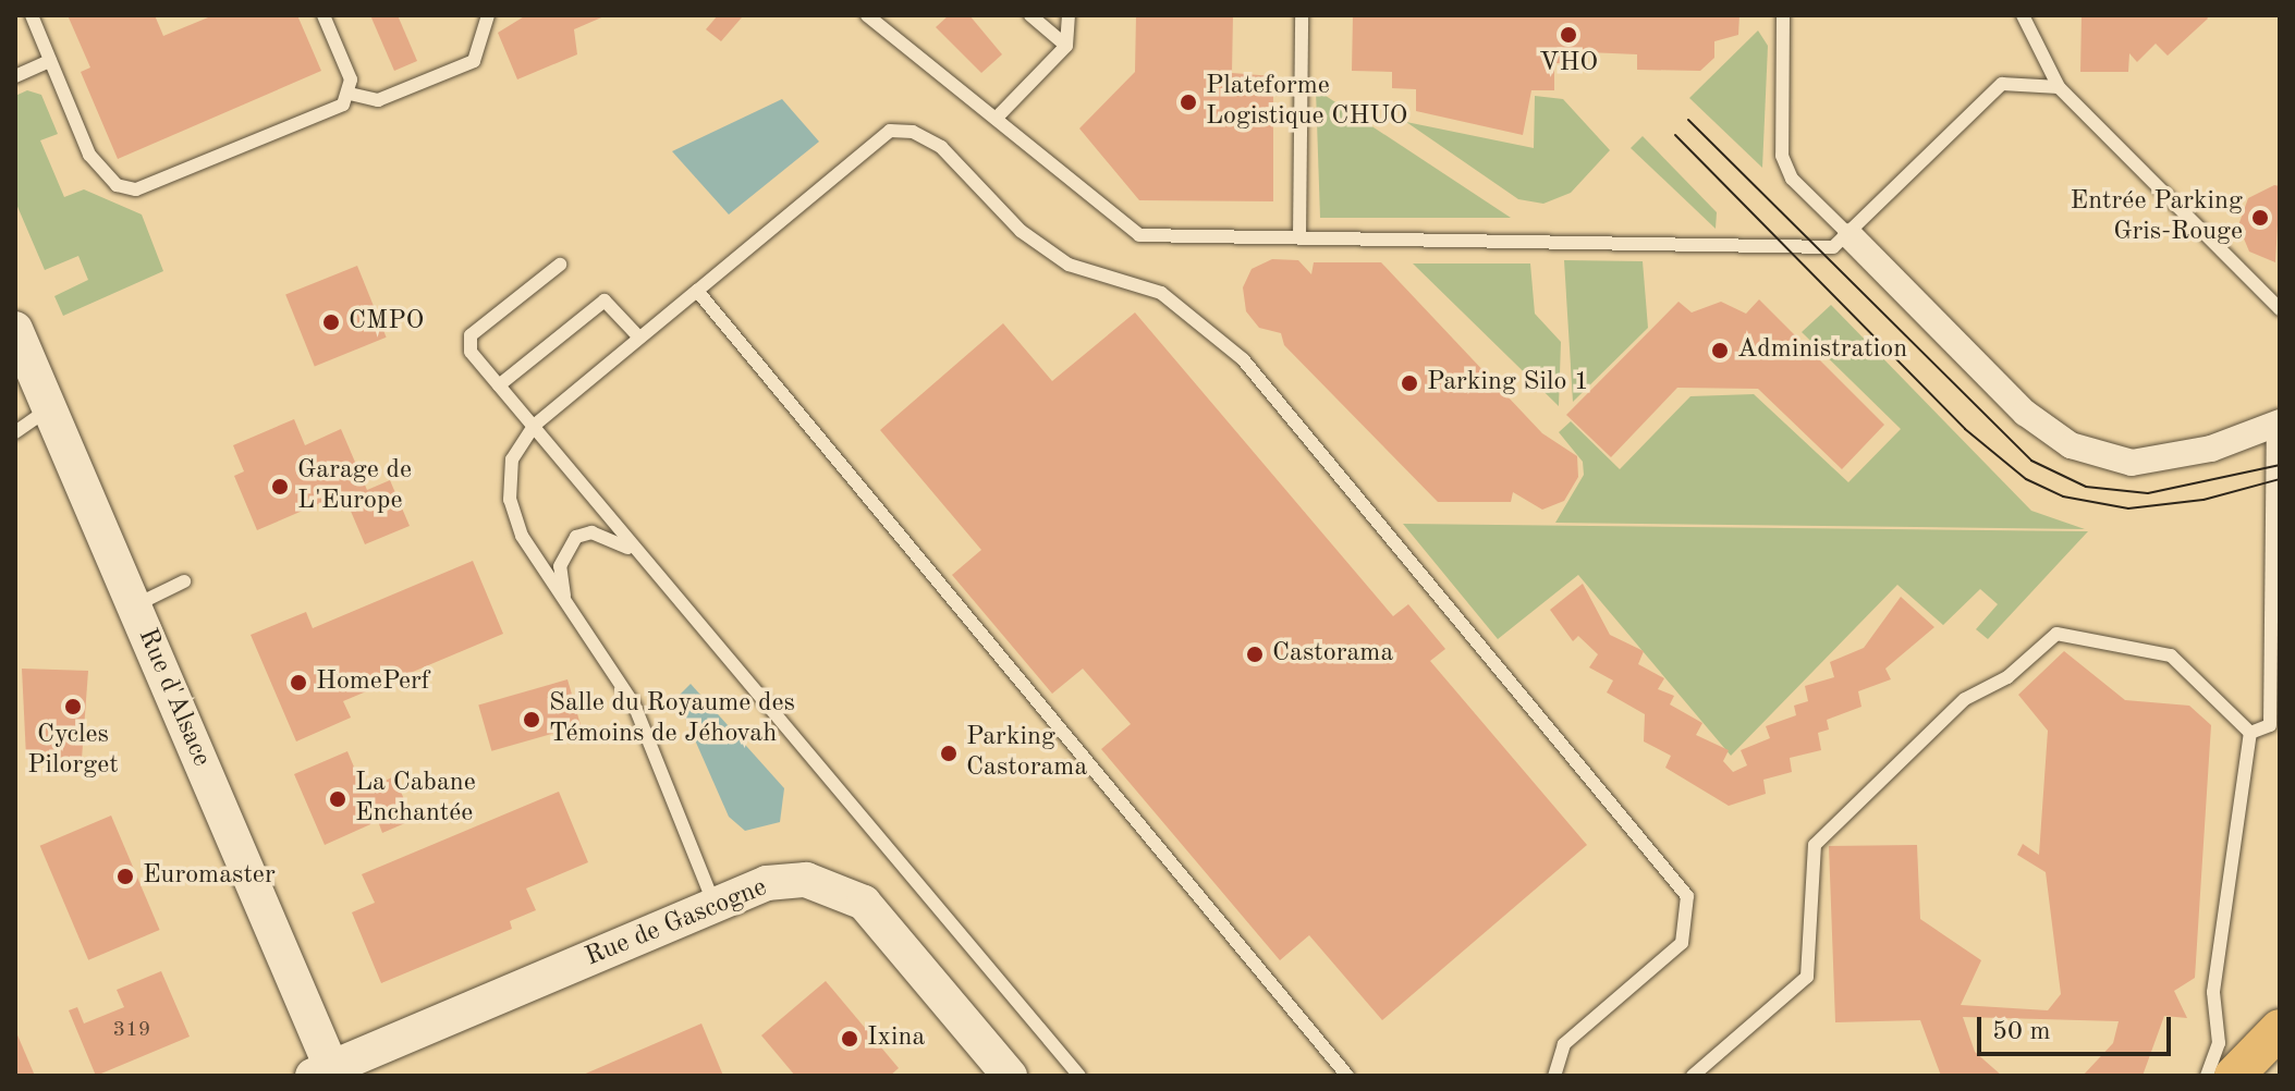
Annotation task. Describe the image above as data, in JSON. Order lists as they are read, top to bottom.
{
  "streets": {
    "street": ["Rue d'Alsace", "Rue de Gascogne"]
  },
  "crossings": [
    ["Rue d'Alsace", "Rue de Gascogne"]
  ],
  "places": [
    "VHO",
    "Plateforme Logistique CHUO",
    "Entrée Parking Gris-Rouge",
    "CMPO",
    "Administration",
    "Parking Silo 1",
    "Garage de L'Europe",
    "Castorama",
    "HomePerf",
    "Cycles Pilorget",
    "Salle du Royaume des Témoins de Jéhovah",
    "Parking Castorama",
    "La Cabane Enchantée",
    "Euromaster",
    "Ixina"
  ],
  "house_numbers": ["319"],
  "scale_bar": "50 m"
}
